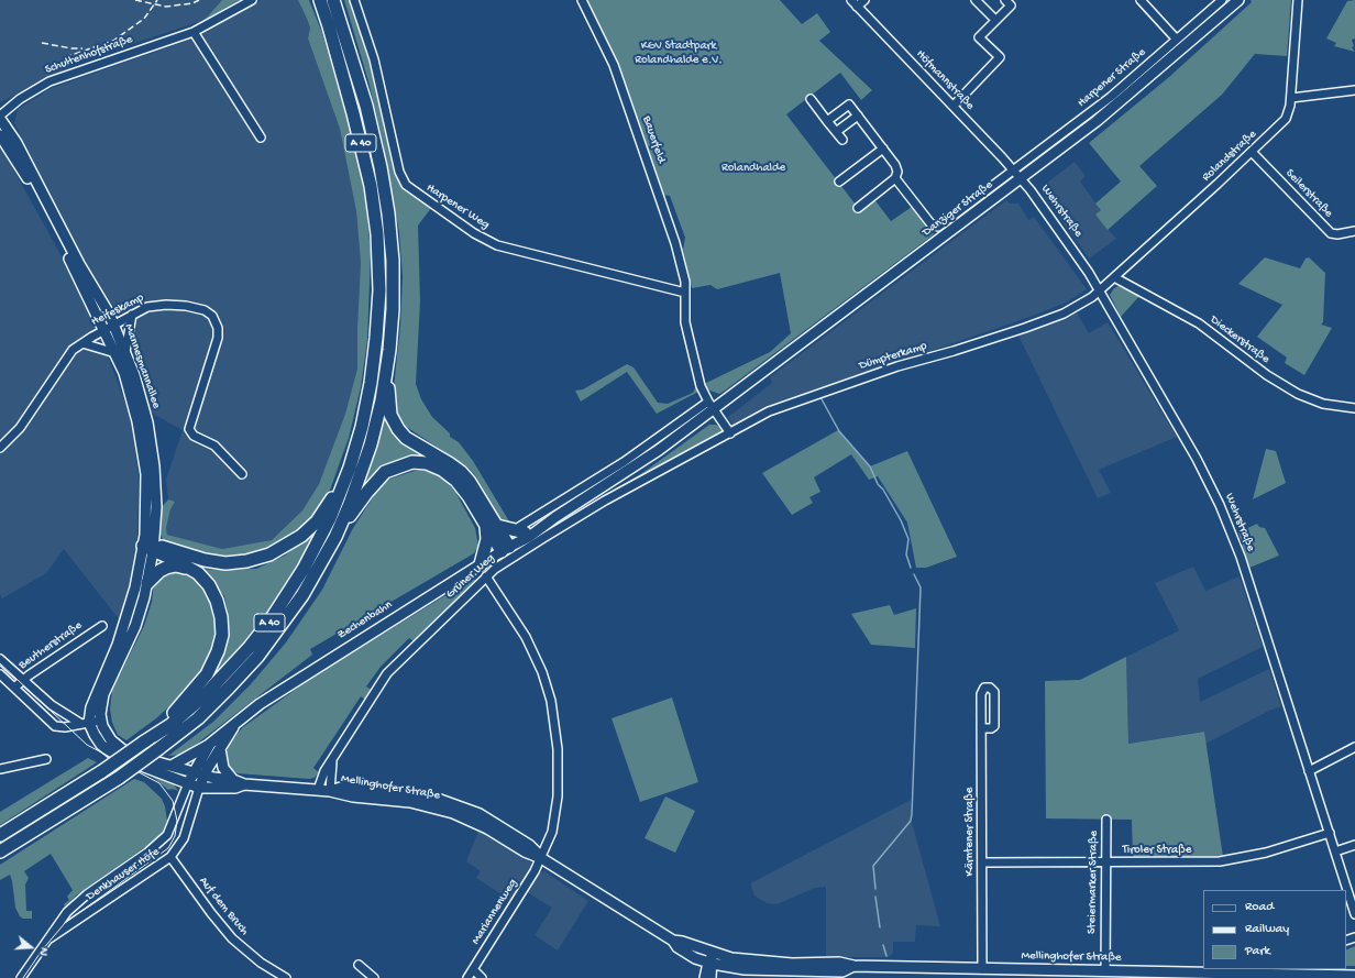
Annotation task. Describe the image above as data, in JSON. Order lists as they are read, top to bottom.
{
  "streets": {
    "highway": ["A 40"],
    "main road": [
      "Danziger Straße",
      "Mannesmannallee",
      "Zechenbahn",
      "Mellinghofer Straße"
    ],
    "street": [
      "Schultenhofstraße",
      "Harpener Straße",
      "Höfmannstraße",
      "Bauerfeld",
      "Rolandstraße",
      "Seilerstraße",
      "Harpener Weg",
      "Wehrstraße",
      "Heifeskamp",
      "Dieckerstraße",
      "Dümpterkamp",
      "Grüner Weg",
      "Beutherstraße",
      "Kärntener Straße",
      "Tiroler Straße",
      "Denkhauser Höfe",
      "Steiermarker Straße",
      "Auf dem Bruch",
      "Mariannenweg"
    ]
  },
  "crossings": [
    ["Harpener Straße", "Höfmannstraße"],
    ["Harpener Straße", "Danziger Straße"],
    ["Höfmannstraße", "Danziger Straße"],
    ["Höfmannstraße", "Wehrstraße"],
    ["Bauerfeld", "Harpener Weg"],
    ["Bauerfeld", "Danziger Straße"],
    ["Bauerfeld", "Dümpterkamp"],
    ["Rolandstraße", "Seilerstraße"],
    ["Rolandstraße", "Wehrstraße"],
    ["Rolandstraße", "Dieckerstraße"],
    ["Rolandstraße", "Dümpterkamp"],
    ["Danziger Straße", "Wehrstraße"],
    ["Danziger Straße", "Zechenbahn"],
    ["Wehrstraße", "Dümpterkamp"],
    ["Wehrstraße", "Tiroler Straße"],
    ["Heifeskamp", "Mannesmannallee"],
    ["Dümpterkamp", "Grüner Weg"],
    ["Mannesmannallee", "Mellinghofer Straße"],
    ["Grüner Weg", "Mellinghofer Straße"],
    ["Grüner Weg", "Mariannenweg"],
    ["Zechenbahn", "Mellinghofer Straße"],
    ["Zechenbahn", "Denkhauser Höfe"],
    ["Mellinghofer Straße", "Kärntener Straße"],
    ["Mellinghofer Straße", "Denkhauser Höfe"],
    ["Mellinghofer Straße", "Steiermarker Straße"],
    ["Mellinghofer Straße", "Mariannenweg"],
    ["Kärntener Straße", "Tiroler Straße"],
    ["Tiroler Straße", "Steiermarker Straße"],
    ["Denkhauser Höfe", "Auf dem Bruch"]
  ],
  "parks": ["KGV Stadtpark Rolandhalde e.V.", "Rolandhalde"],
  "legend": ["Road", "Railway", "Park"],
  "north": "right"
}
